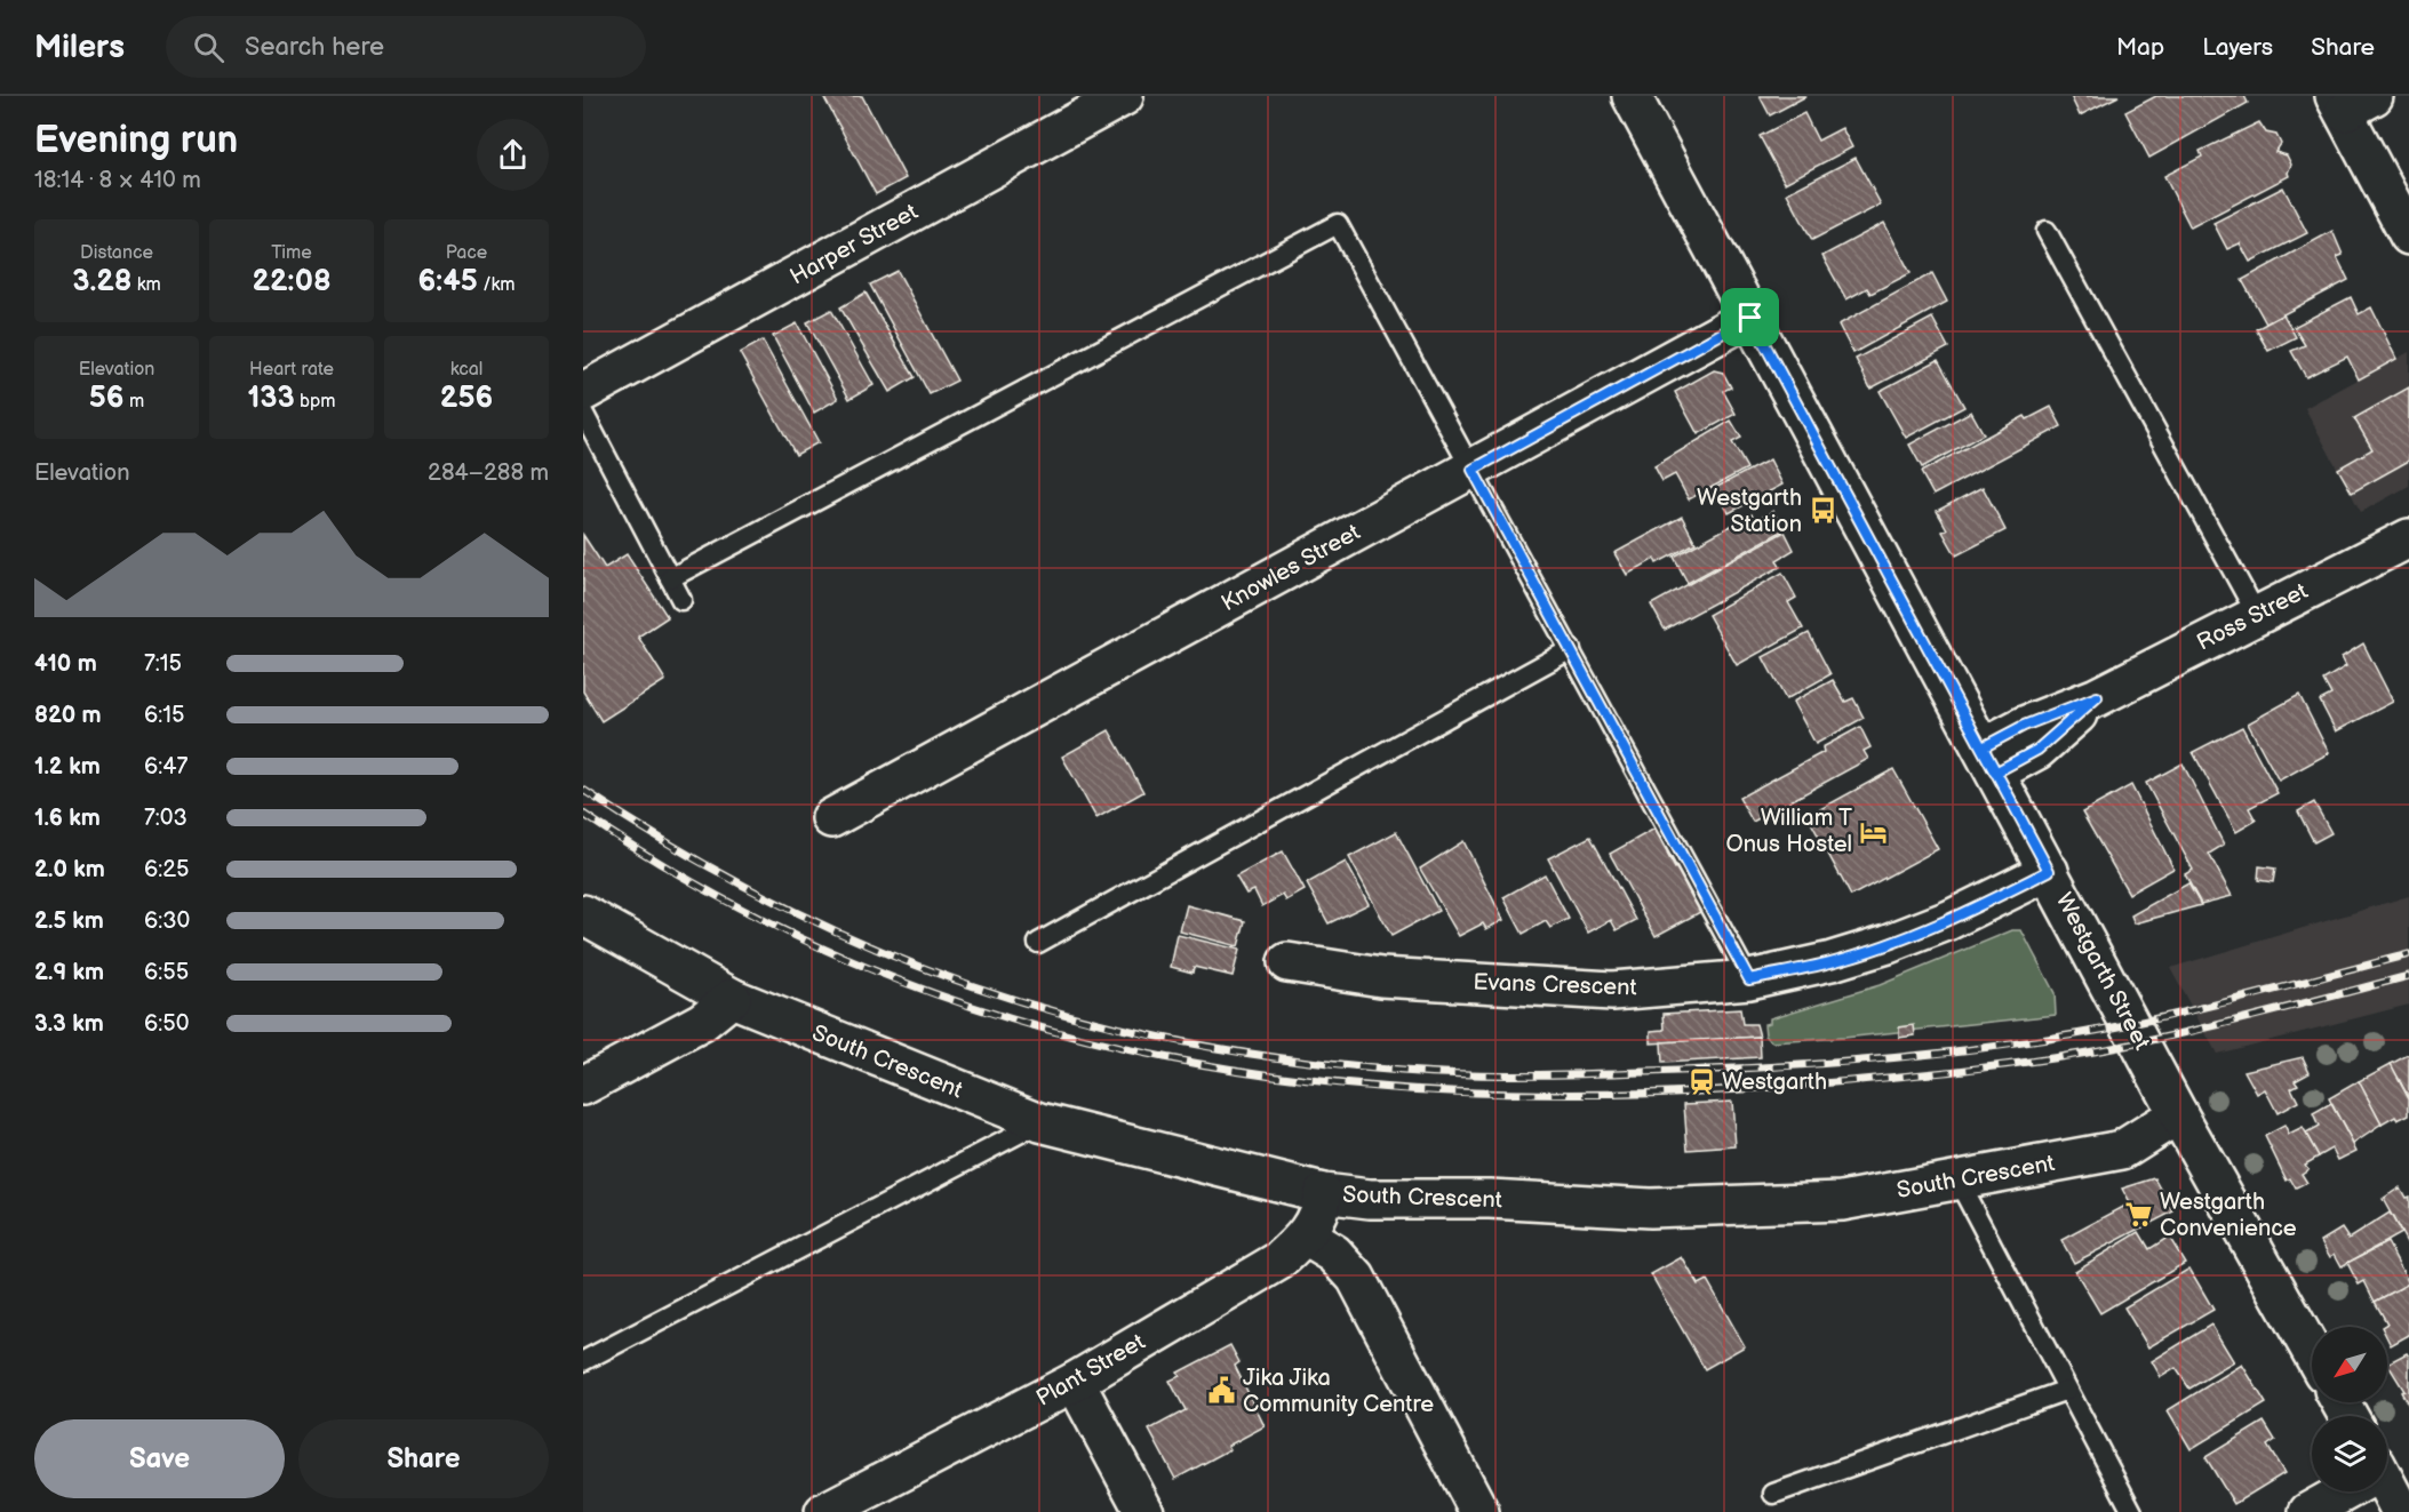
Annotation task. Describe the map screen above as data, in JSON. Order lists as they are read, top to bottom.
{
  "streets": {
    "street": [
      "Harper Street",
      "Knowles Street",
      "Ross Street",
      "Westgarth Street",
      "Evans Crescent",
      "South Crescent",
      "Plant Street"
    ]
  },
  "crossings": [
    ["Knowles Street", "Westgarth Street"],
    ["Ross Street", "Westgarth Street"],
    ["Westgarth Street", "Evans Crescent"],
    ["Westgarth Street", "South Crescent"],
    ["South Crescent", "Plant Street"]
  ],
  "places": {
    "bus stop": ["Westgarth Station"],
    "hotel": ["William T Onus Hostel"],
    "station": ["Westgarth"],
    "supermarket": ["Westgarth Convenience"],
    "public building": ["Jika Jika Community Centre"]
  },
  "north": "bottom left",
  "page": {
    "header": "Milers",
    "search": "Search here",
    "nav": ["Map", "Layers", "Share"],
    "heading": ["Evening run", "18:14 · 8 × 410 m"],
    "stats": [
      ["Distance", "3.28 km"],
      ["Time", "22:08"],
      ["Pace", "6:45 /km"],
      ["Elevation", "56 m"],
      ["Heart rate", "133 bpm"],
      ["kcal", "256"]
    ],
    "chart": ["Elevation", "284–288 m"],
    "list": [
      {
        "name": "410 m",
        "note": "7:15"
      },
      {
        "name": "820 m",
        "note": "6:15"
      },
      {
        "name": "1.2 km",
        "note": "6:47"
      },
      {
        "name": "1.6 km",
        "note": "7:03"
      },
      {
        "name": "2.0 km",
        "note": "6:25"
      },
      {
        "name": "2.5 km",
        "note": "6:30"
      },
      {
        "name": "2.9 km",
        "note": "6:55"
      },
      {
        "name": "3.3 km",
        "note": "6:50"
      }
    ],
    "buttons": ["Save", "Share"]
  }
}
